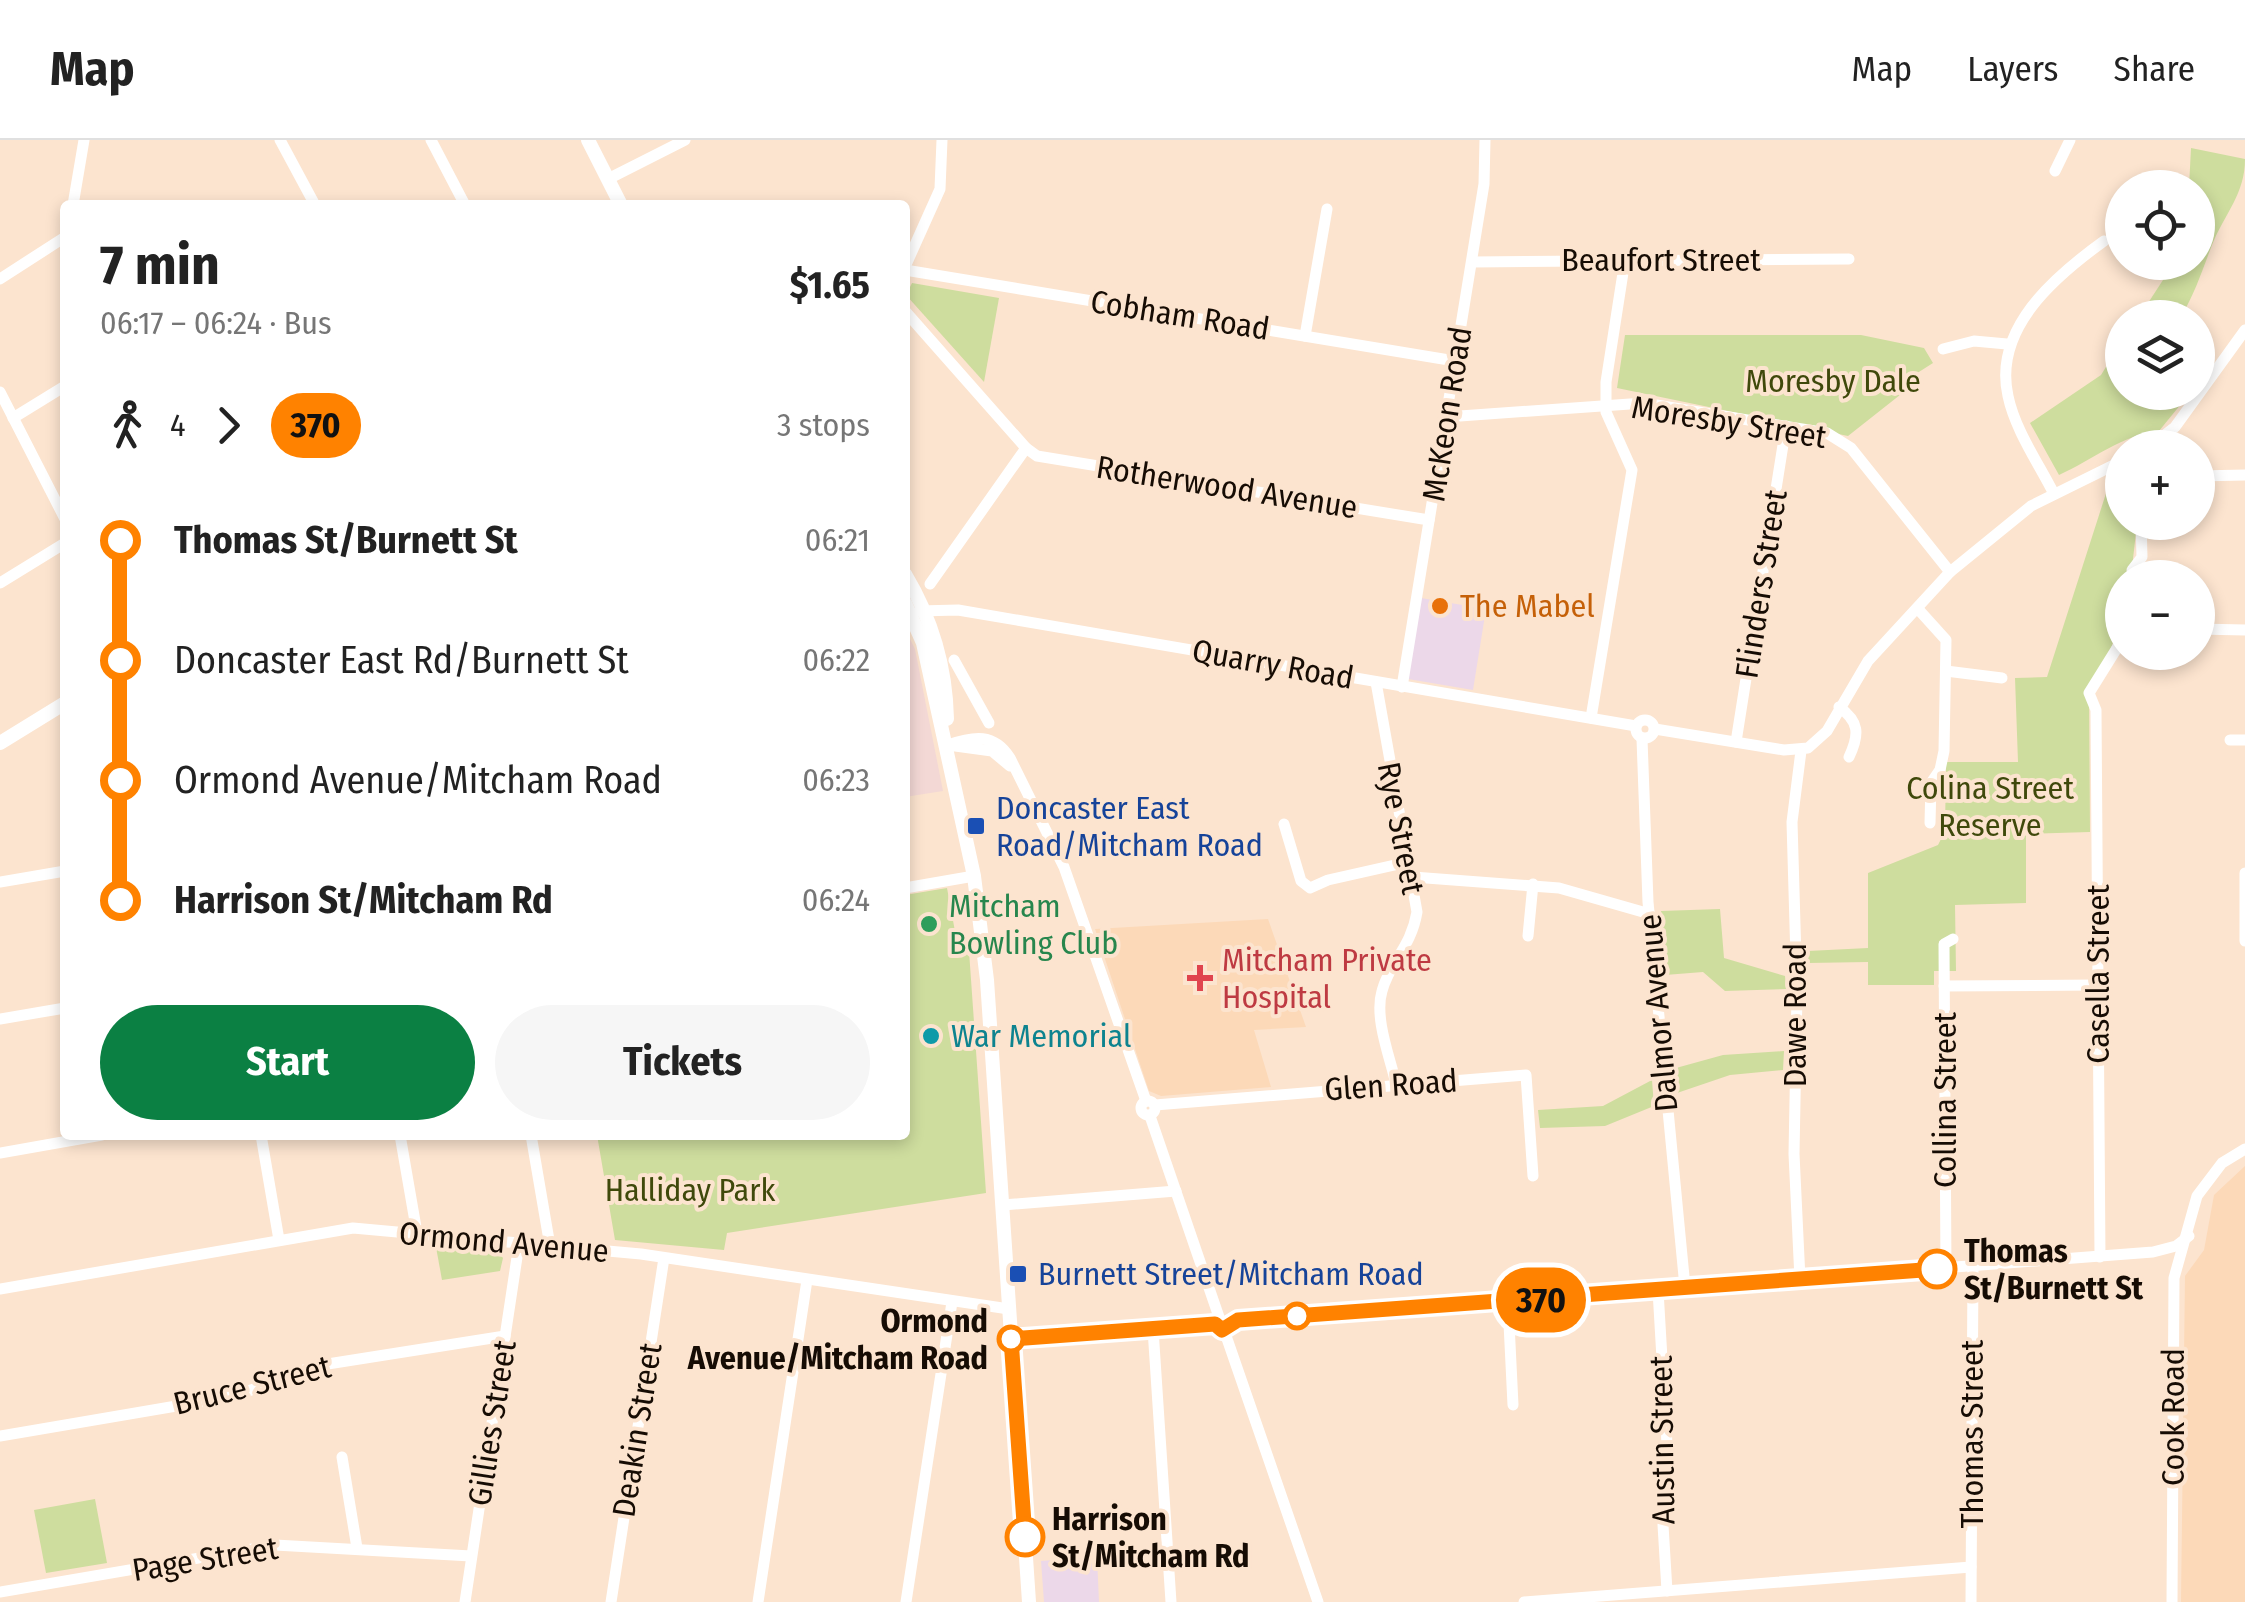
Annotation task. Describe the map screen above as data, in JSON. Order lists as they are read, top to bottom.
{
  "streets": {
    "street": [
      "Beaufort Street",
      "Cobham Road",
      "McKeon Road",
      "Moresby Street",
      "Rotherwood Avenue",
      "Flinders Street",
      "Quarry Road",
      "Rye Street",
      "Casella Street",
      "Dalmor Avenue",
      "Dawe Road",
      "Glen Road",
      "Collina Street",
      "Ormond Avenue",
      "Bruce Street",
      "Cook Road",
      "Gillies Street",
      "Deakin Street",
      "Thomas Street",
      "Austin Street",
      "Page Street"
    ]
  },
  "crossings": [
    ["Beaufort Street", "McKeon Road"],
    ["Cobham Road", "McKeon Road"],
    ["McKeon Road", "Moresby Street"],
    ["McKeon Road", "Rotherwood Avenue"],
    ["McKeon Road", "Quarry Road"],
    ["Moresby Street", "Flinders Street"],
    ["Flinders Street", "Quarry Road"],
    ["Quarry Road", "Rye Street"],
    ["Quarry Road", "Dawe Road"],
    ["Rye Street", "Glen Road"],
    ["Ormond Avenue", "Gillies Street"],
    ["Ormond Avenue", "Deakin Street"],
    ["Bruce Street", "Gillies Street"],
    ["Gillies Street", "Page Street"]
  ],
  "parks": ["Moresby Dale", "Colina Street Reserve", "Halliday Park"],
  "places": {
    "other": [
      "The Mabel",
      "Mitcham Bowling Club",
      "War Memorial",
      "Thomas St/Burnett St",
      "Ormond Avenue/Mitcham Road",
      "Harrison St/Mitcham Rd"
    ],
    "transit": ["Doncaster East Road/Mitcham Road", "Burnett Street/Mitcham Road"],
    "health": ["Mitcham Private Hospital"]
  },
  "lines": ["bus line 370"],
  "page": {
    "header": "Map",
    "nav": ["Map", "Layers", "Share"],
    "on_map": "370",
    "map_buttons": ["+", "−"],
    "heading": ["7 min", "06:17 – 06:24 · Bus", "$1.65"],
    "legs": ["4", "370", "3 stops"],
    "list": [
      {
        "name": "Thomas St/Burnett St",
        "value": "06:21"
      },
      {
        "name": "Doncaster East Rd/Burnett St",
        "value": "06:22"
      },
      {
        "name": "Ormond Avenue/Mitcham Road",
        "value": "06:23"
      },
      {
        "name": "Harrison St/Mitcham Rd",
        "value": "06:24"
      }
    ],
    "buttons": ["Start", "Tickets"]
  }
}
